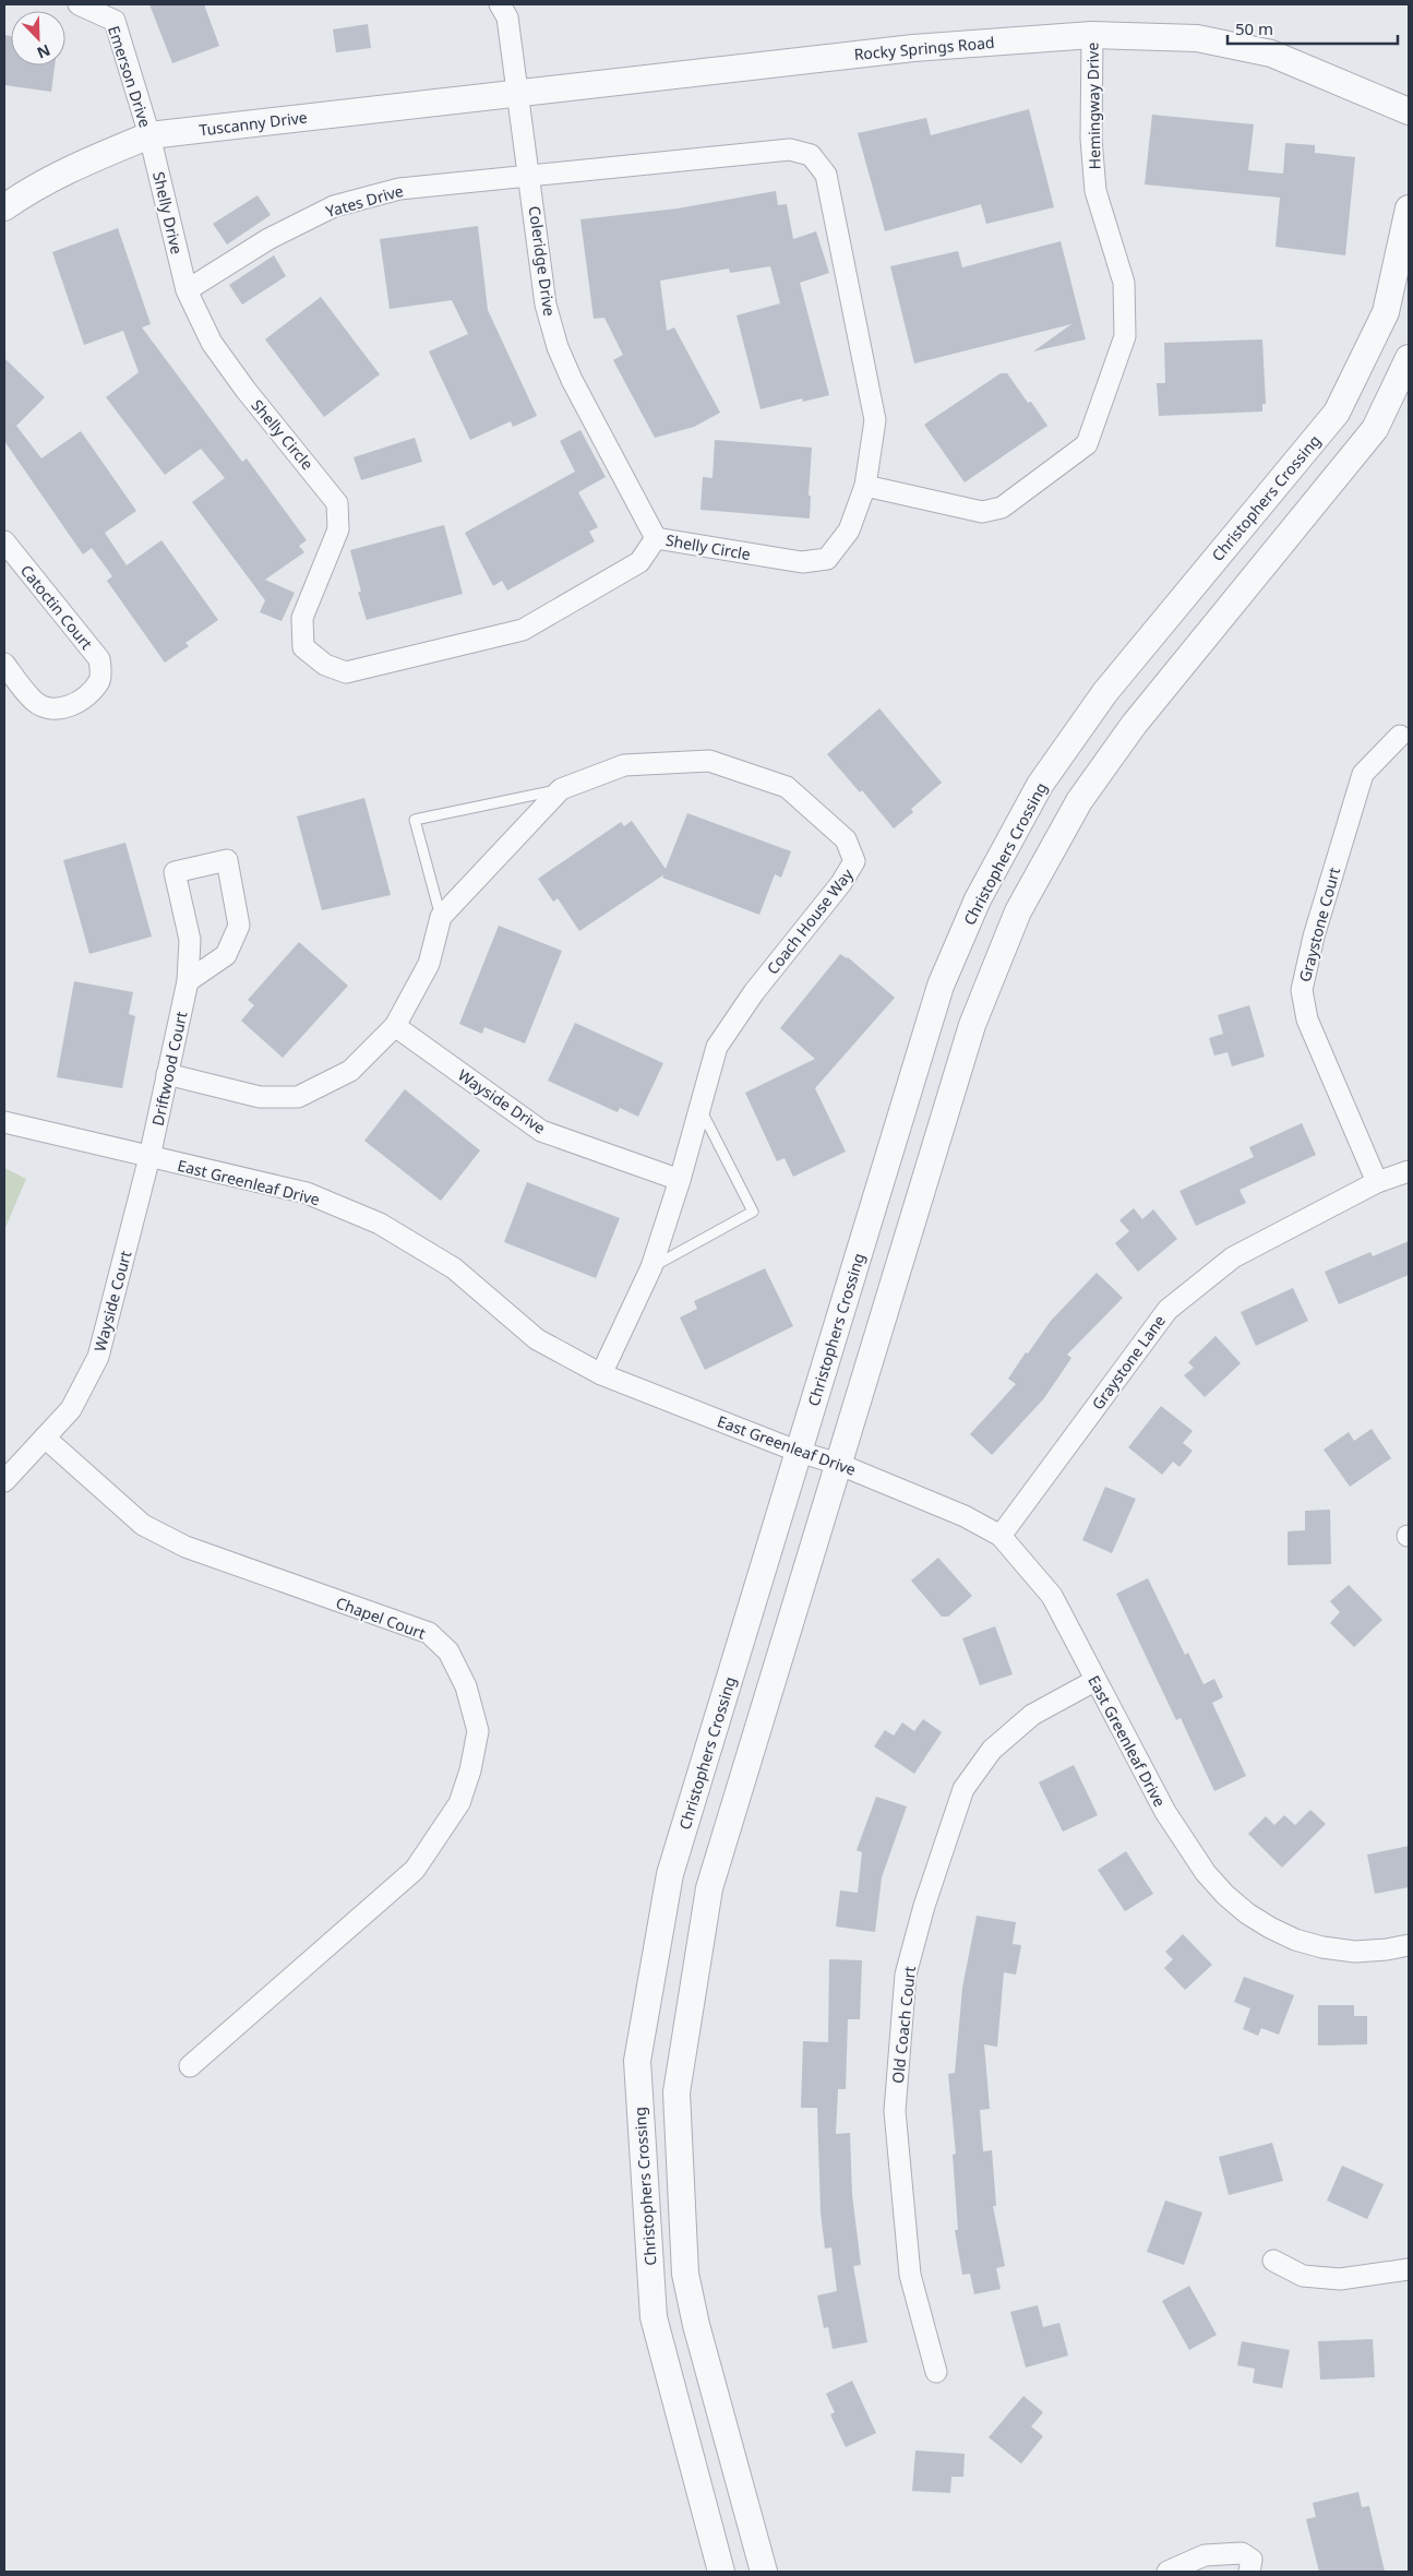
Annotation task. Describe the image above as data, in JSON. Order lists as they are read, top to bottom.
{
  "streets": {
    "street": [
      "Rocky Springs Road",
      "Emerson Drive",
      "Hemingway Drive",
      "Tuscanny Drive",
      "Yates Drive",
      "Shelly Drive",
      "Coleridge Drive",
      "Shelly Circle",
      "Christophers Crossing",
      "Catoctin Court",
      "Coach House Way",
      "Graystone Court",
      "Driftwood Court",
      "Wayside Drive",
      "East Greenleaf Drive",
      "Wayside Court",
      "Graystone Lane",
      "Chapel Court",
      "Old Coach Court"
    ]
  },
  "crossings": [
    ["Rocky Springs Road", "Hemingway Drive"],
    ["Rocky Springs Road", "Tuscanny Drive"],
    ["Rocky Springs Road", "Coleridge Drive"],
    ["Emerson Drive", "Tuscanny Drive"],
    ["Emerson Drive", "Shelly Drive"],
    ["Hemingway Drive", "Shelly Circle"],
    ["Tuscanny Drive", "Shelly Drive"],
    ["Tuscanny Drive", "Coleridge Drive"],
    ["Yates Drive", "Shelly Drive"],
    ["Yates Drive", "Coleridge Drive"],
    ["Yates Drive", "Shelly Circle"],
    ["Shelly Drive", "Shelly Circle"],
    ["Coleridge Drive", "Shelly Circle"],
    ["Christophers Crossing", "East Greenleaf Drive"],
    ["Coach House Way", "Driftwood Court"],
    ["Coach House Way", "Wayside Drive"],
    ["Coach House Way", "East Greenleaf Drive"],
    ["Graystone Court", "Graystone Lane"],
    ["Driftwood Court", "East Greenleaf Drive"],
    ["Driftwood Court", "Wayside Court"],
    ["East Greenleaf Drive", "Wayside Court"],
    ["East Greenleaf Drive", "Graystone Lane"],
    ["East Greenleaf Drive", "Old Coach Court"],
    ["Wayside Court", "Chapel Court"]
  ],
  "scale_bar": "50 m",
  "north": "bottom right"
}
